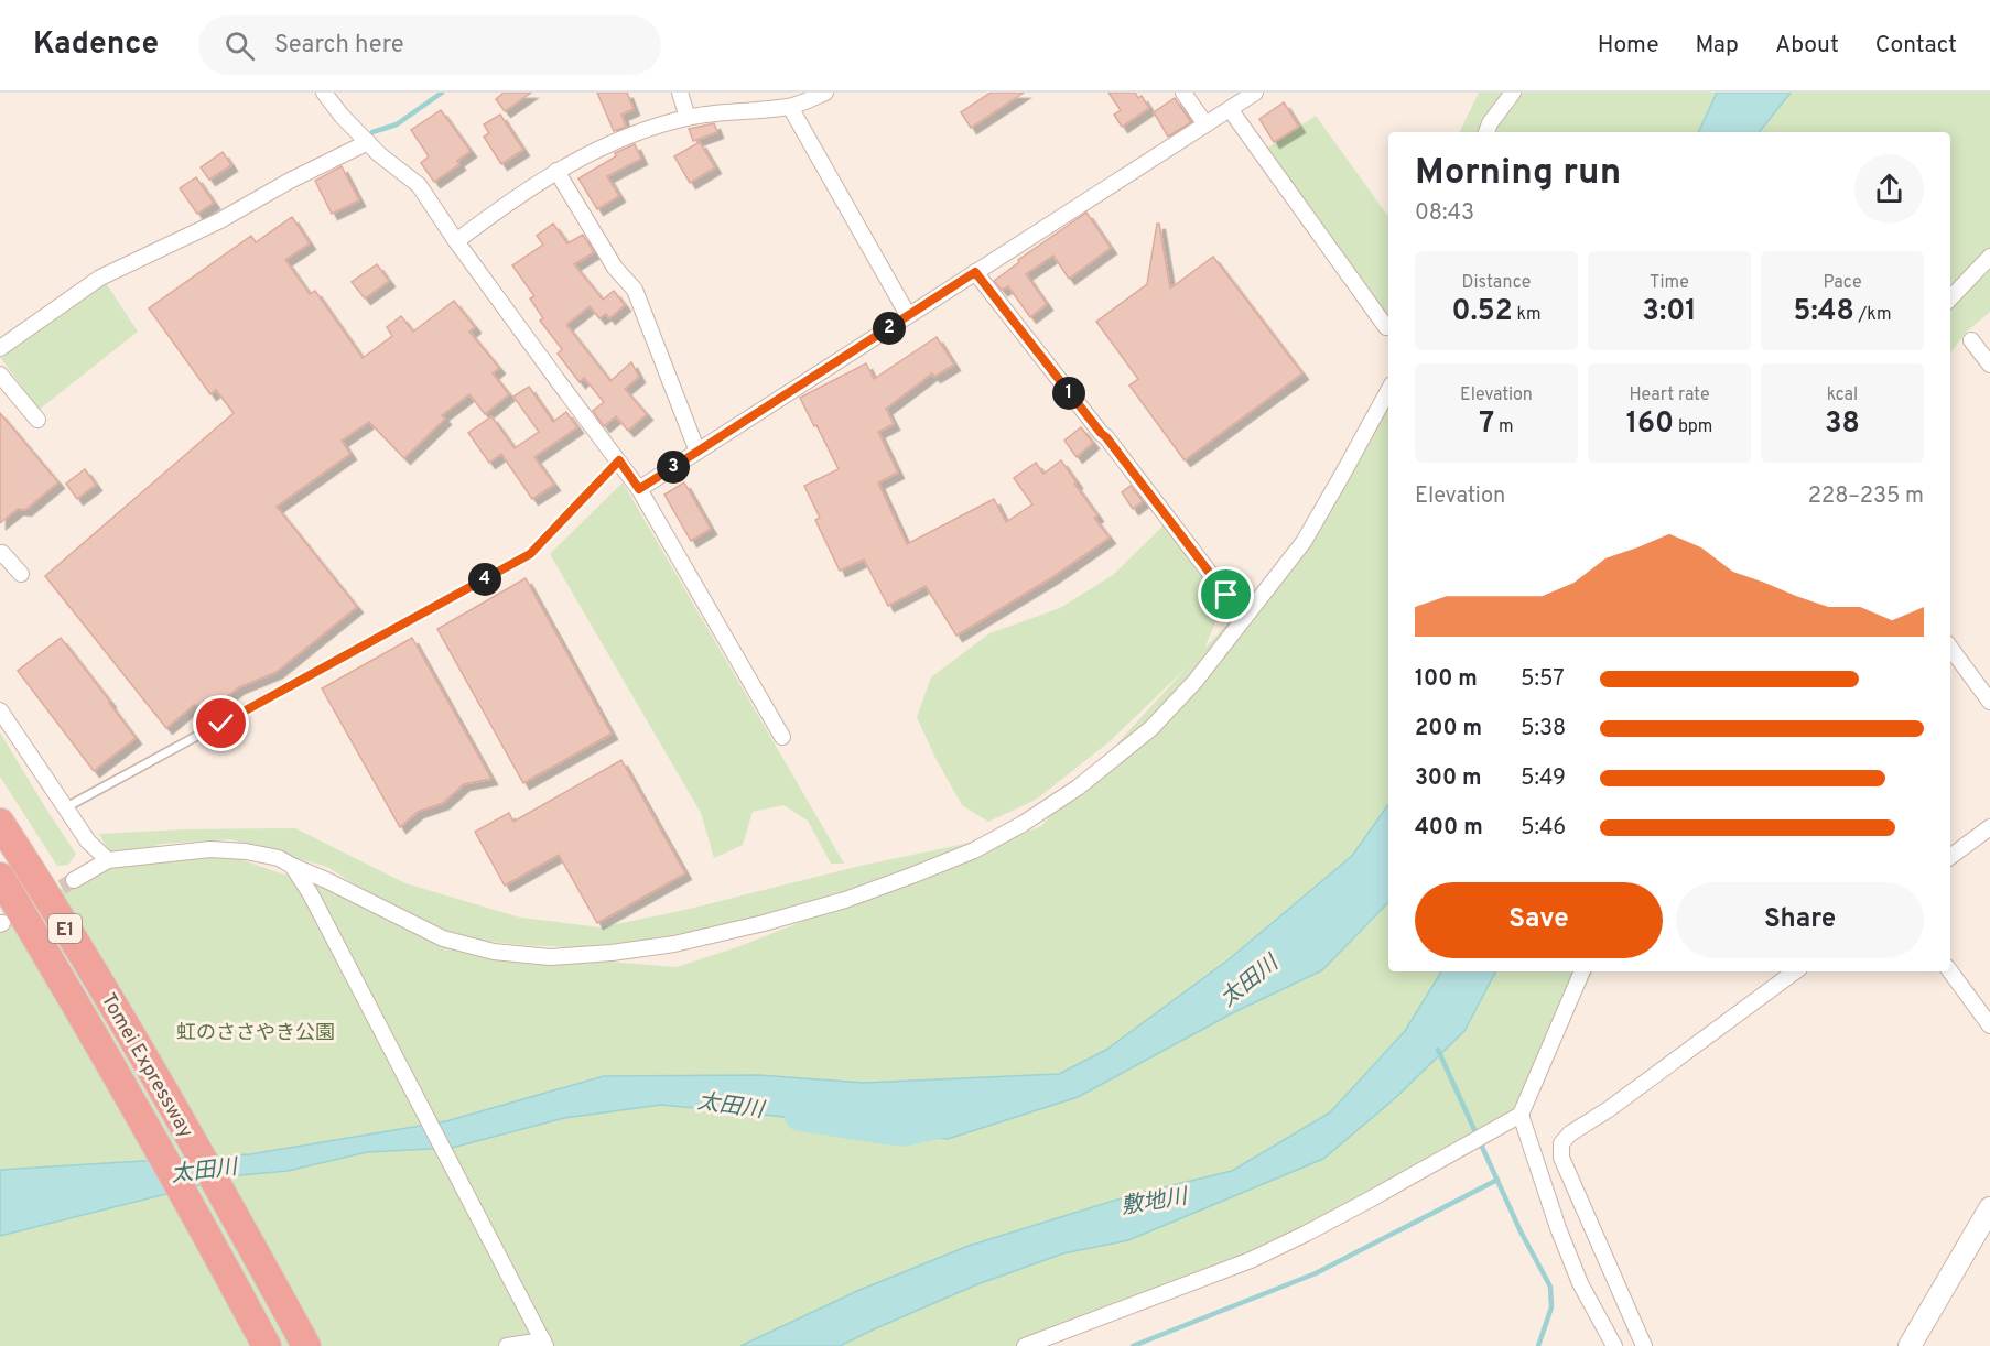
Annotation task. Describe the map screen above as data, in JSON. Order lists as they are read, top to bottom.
{
  "streets": {
    "highway": ["E1", "Tomei Expressway"]
  },
  "water": ["太田川", "敷地川"],
  "parks": ["虹のささやき公園"],
  "page": {
    "header": "Kadence",
    "search": "Search here",
    "nav": [
      "Home",
      "Map",
      "About",
      "Contact"
    ],
    "heading": ["Morning run", "08:43"],
    "stats": [
      ["Distance", "0.52 km"],
      ["Time", "3:01"],
      ["Pace", "5:48 /km"],
      ["Elevation", "7 m"],
      ["Heart rate", "160 bpm"],
      ["kcal", "38"]
    ],
    "pins": [
      "2",
      "1",
      "3",
      "4"
    ],
    "chart": ["Elevation", "228–235 m"],
    "list": [
      {
        "name": "100 m",
        "note": "5:57"
      },
      {
        "name": "200 m",
        "note": "5:38"
      },
      {
        "name": "300 m",
        "note": "5:49"
      },
      {
        "name": "400 m",
        "note": "5:46"
      }
    ],
    "buttons": ["Save", "Share"]
  }
}
